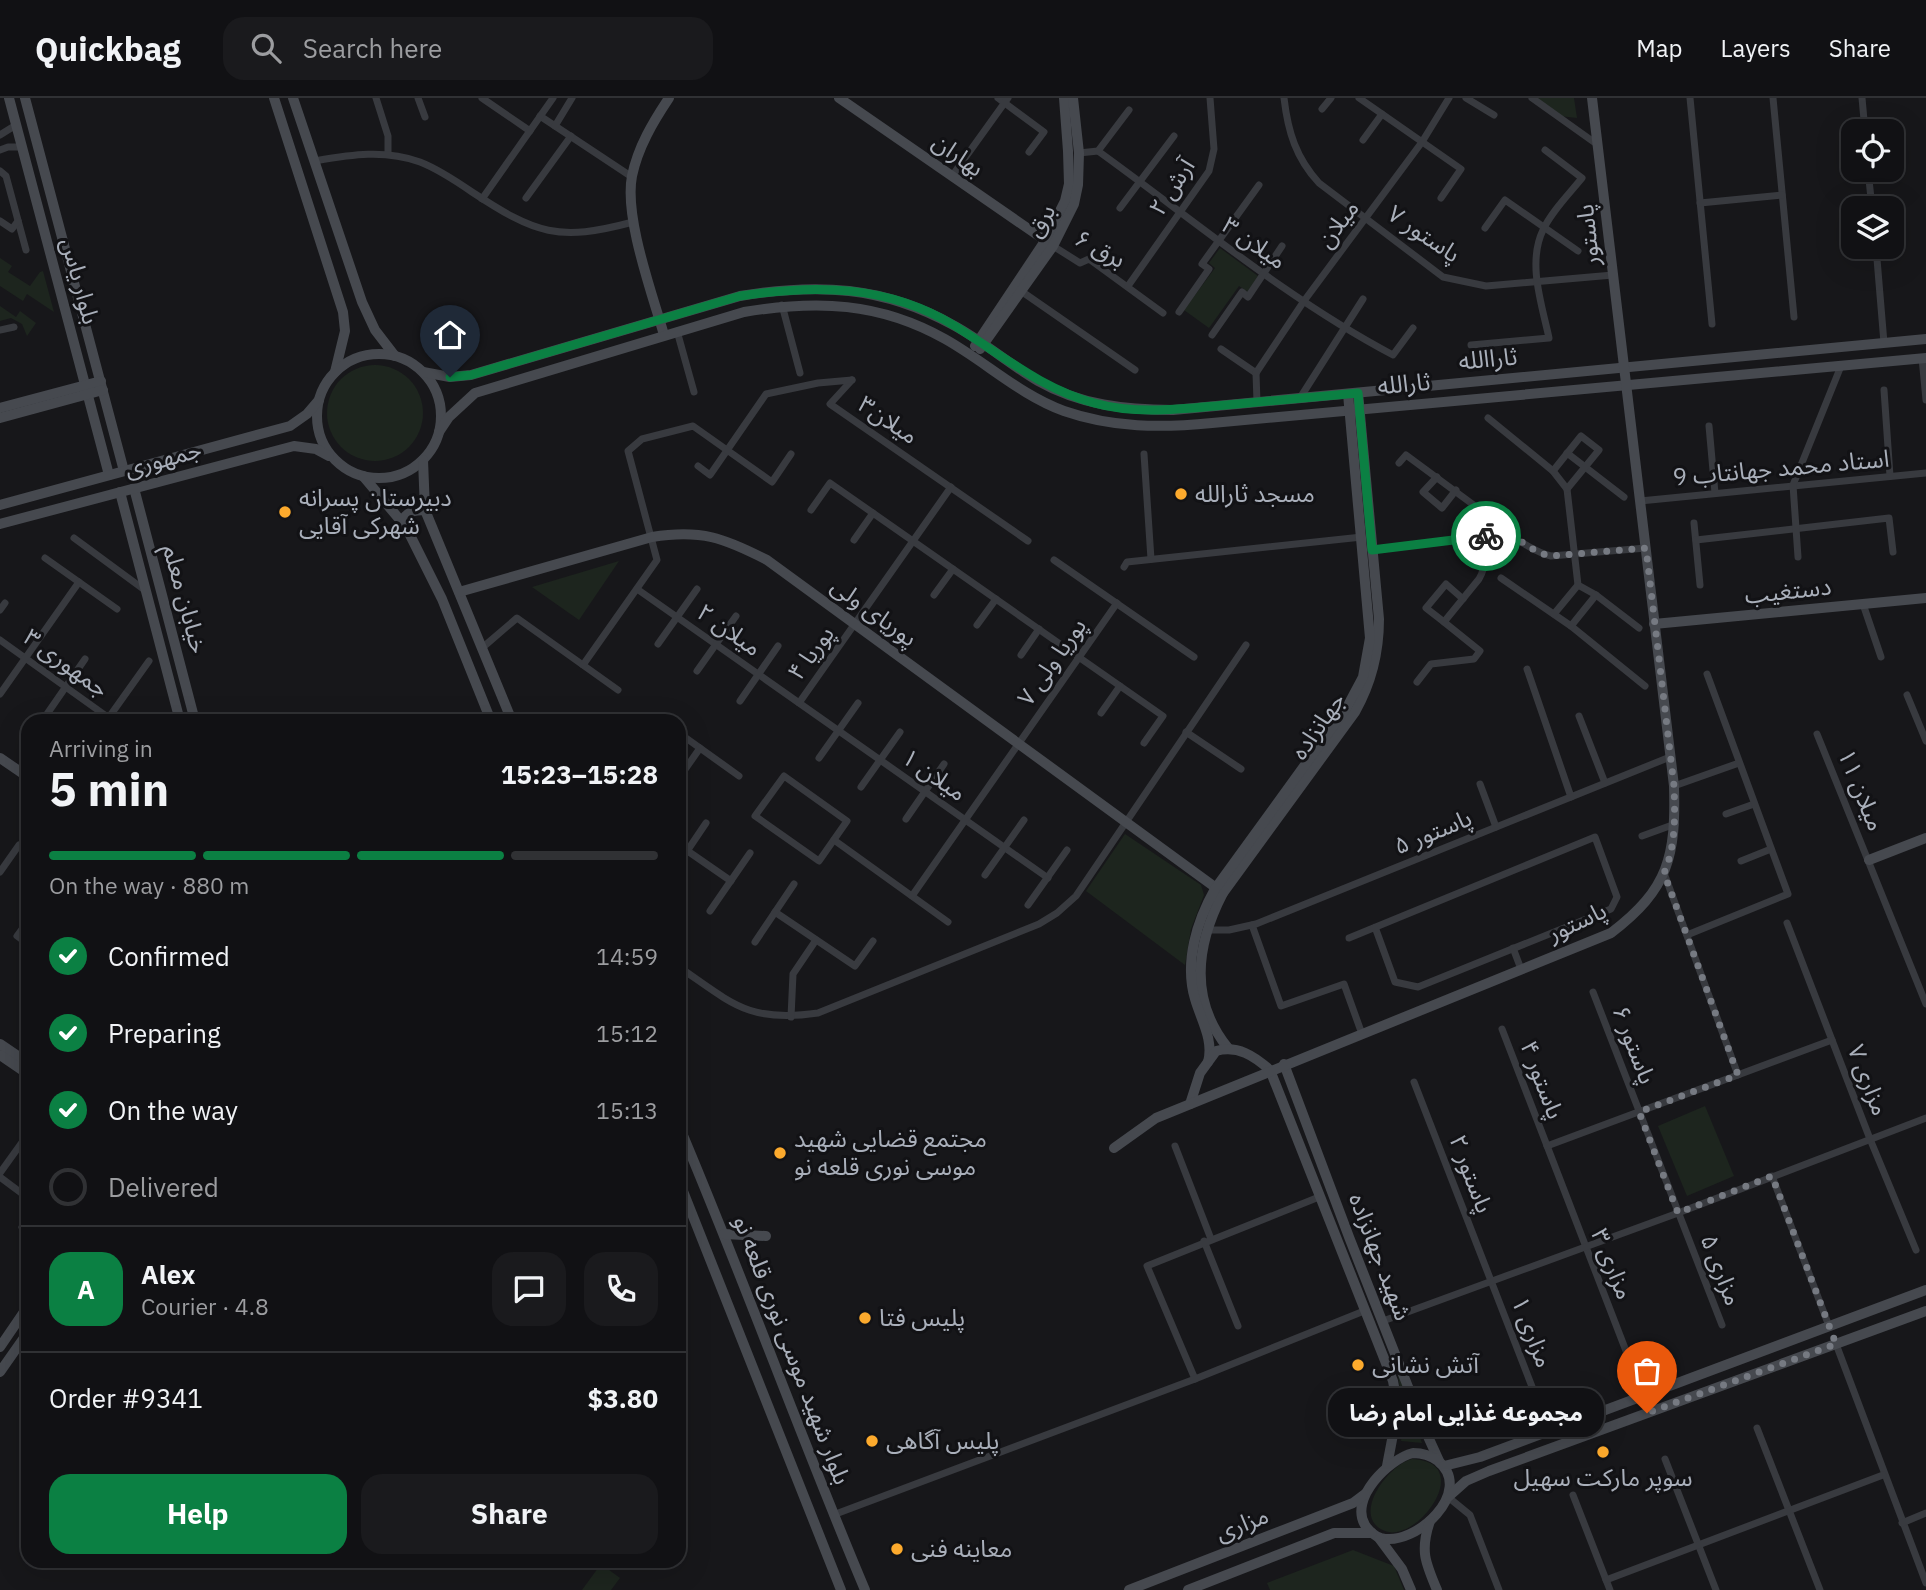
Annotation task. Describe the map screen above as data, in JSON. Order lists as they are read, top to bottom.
{
  "streets": {
    "main road": [
      "بهاران",
      "برق",
      "پاستور",
      "بلوار یاس",
      "ثاراالله",
      "ثارالله",
      "جمهوری",
      "دستغیب",
      "خیابان معلم",
      "پوریای ولی",
      "جهانزاده",
      "شهید جهانزاده",
      "بلوار شهید موسی نوری قلعه نو",
      "مزاری"
    ],
    "street": [
      "آرش ۲",
      "میلان",
      "پاستور ۷",
      "میلان ۳",
      "برق ۶",
      "میلان۳",
      "استاد محمد جهانتاب 9",
      "میلان ۲",
      "پوریا ۴",
      "پوریا ولی ۷",
      "جمهوری ۳",
      "میلان ۱",
      "میلان ۱۱",
      "پاستور ۵",
      "پاستور ۶",
      "پاستور ۴",
      "مزاری ۷",
      "پاستور ۲",
      "مزاری ۳",
      "مزاری ۵",
      "مزاری ۱"
    ]
  },
  "crossings": [
    ["بهاران", "برق"],
    ["بهاران", "برق ۶"],
    ["آرش ۲", "میلان ۳"],
    ["آرش ۲", "برق ۶"],
    ["برق", "برق ۶"],
    ["برق", "ثاراالله"],
    ["میلان", "پاستور ۷"],
    ["میلان", "میلان ۳"],
    ["پاستور ۷", "پاستور"],
    ["پاستور", "ثاراالله"],
    ["پاستور", "ثارالله"],
    ["پاستور", "استاد محمد جهانتاب 9"],
    ["پاستور", "دستغیب"],
    ["پاستور", "پاستور ۵"],
    ["پاستور", "شهید جهانزاده"],
    ["بلوار یاس", "جمهوری"],
    ["ثاراالله", "ثارالله"],
    ["ثاراالله", "جمهوری"],
    ["ثاراالله", "جهانزاده"],
    ["ثارالله", "جمهوری"],
    ["ثارالله", "جهانزاده"],
    ["میلان۳", "پوریا ۴"],
    ["جمهوری", "خیابان معلم"],
    ["پوریای ولی", "پوریا ۴"],
    ["پوریای ولی", "پوریا ولی ۷"],
    ["پوریای ولی", "جهانزاده"],
    ["میلان ۲", "پوریا ۴"],
    ["میلان ۲", "میلان ۱"],
    ["پوریا ۴", "میلان ۱"],
    ["پوریا ولی ۷", "میلان ۱"],
    ["جهانزاده", "پاستور ۵"],
    ["پاستور ۶", "مزاری ۵"],
    ["پاستور ۴", "مزاری ۳"],
    ["پاستور ۲", "مزاری ۱"],
    ["شهید جهانزاده", "مزاری"]
  ],
  "places": [
    "مسجد ثارالله",
    "دبیرستان پسرانه شهرکی آقایی",
    "مجتمع قضایی شهید موسی نوری قلعه نو",
    "پلیس فتا",
    "آتش نشانی",
    "مجموعه غذایی امام رضا",
    "پلیس آگاهی",
    "سوپر مارکت سهیل",
    "معاینه فنی"
  ],
  "page": {
    "header": "Quickbag",
    "search": "Search here",
    "nav": ["Map", "Layers", "Share"],
    "heading": ["5 min", "Arriving in", "15:23–15:28"],
    "panel": [
      "Alex",
      "Courier · 4.8",
      "Order #9341",
      "$3.80"
    ],
    "bar": "On the way · 880 m",
    "list": [
      ["Confirmed", "14:59"],
      ["Preparing", "15:12"],
      ["On the way", "15:13"],
      "Delivered"
    ],
    "round": "A",
    "bubble": "مجموعه غذایی امام رضا",
    "buttons": ["Help", "Share"]
  }
}
